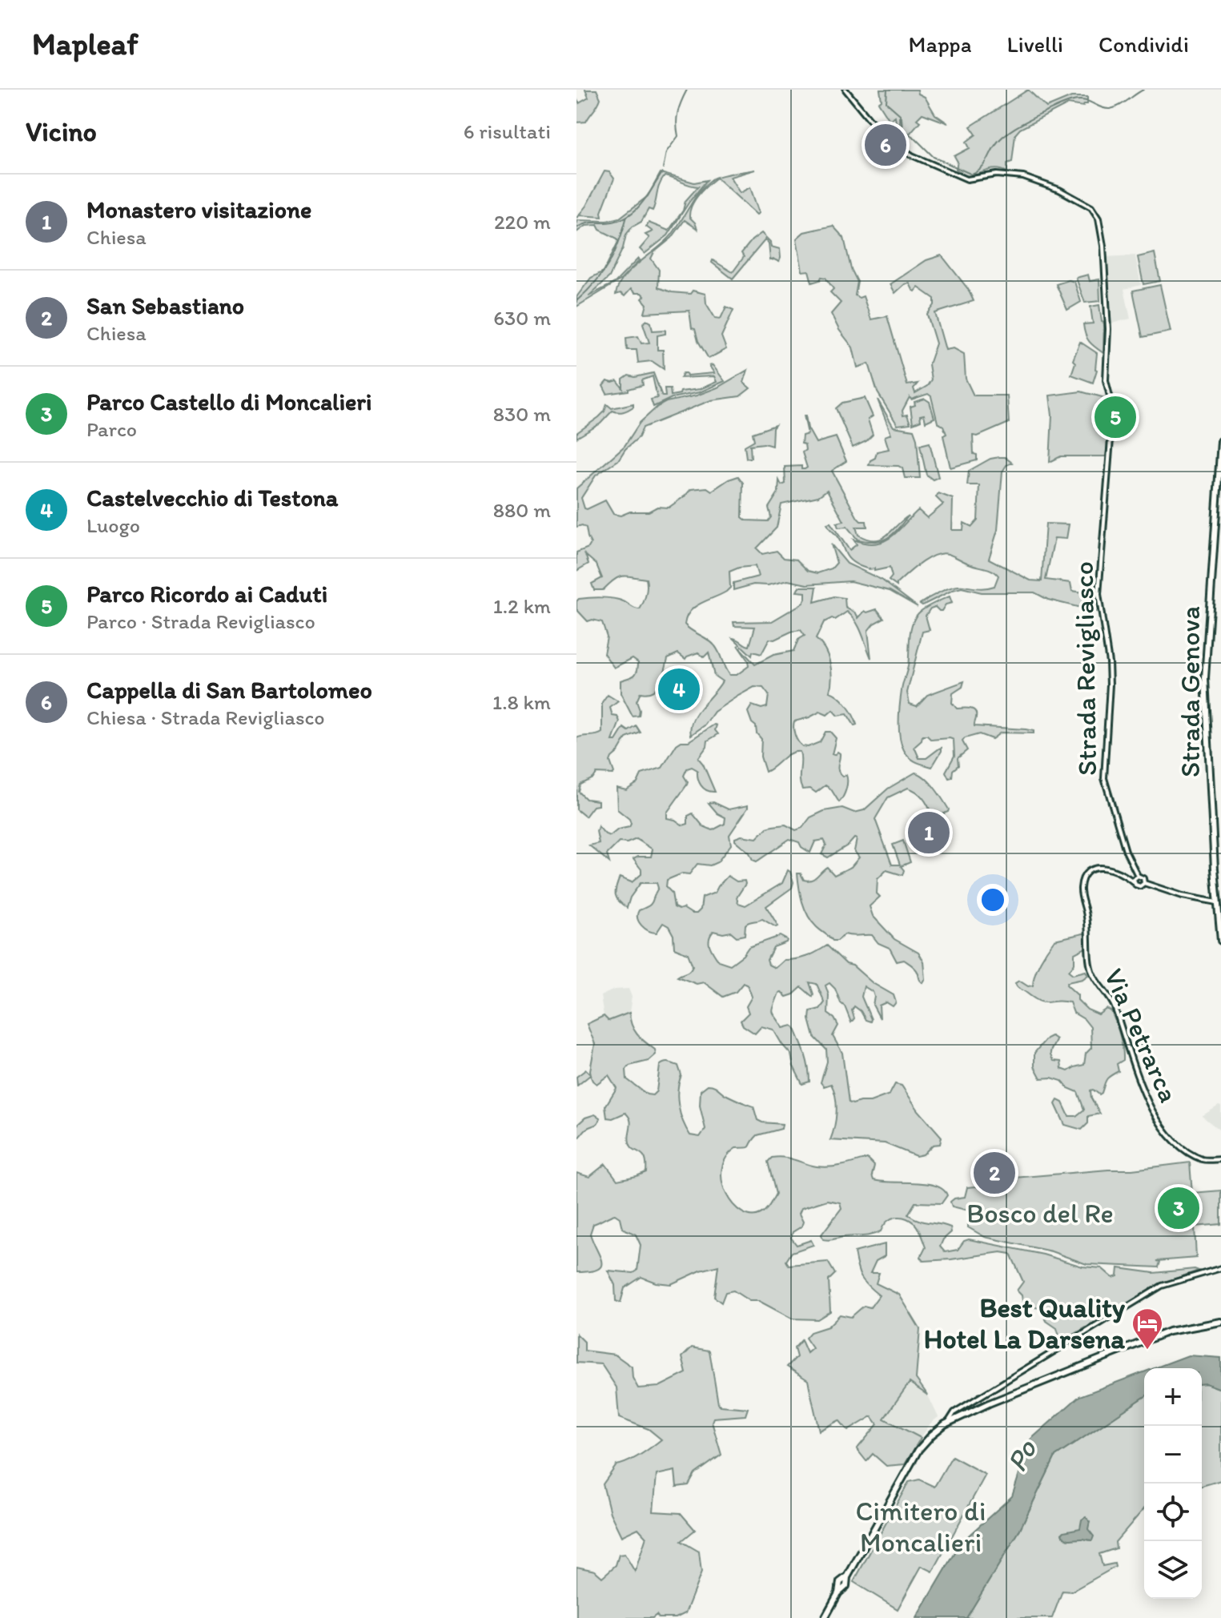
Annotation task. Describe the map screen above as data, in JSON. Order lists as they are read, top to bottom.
{
  "streets": {
    "main road": ["Strada Genova"],
    "street": ["Strada Revigliasco", "Via Petrarca"]
  },
  "crossings": [
    ["Strada Revigliasco", "Via Petrarca"]
  ],
  "water": ["Po"],
  "parks": ["Bosco del Re", "Cimitero di Moncalieri"],
  "places": {
    "hotel": ["Best Quality Hotel La Darsena"]
  },
  "page": {
    "header": "Mapleaf",
    "nav": ["Mappa", "Livelli", "Condividi"],
    "heading": ["Vicino", "6 risultati"],
    "pins": [
      "6",
      "5",
      "4",
      "1",
      "2",
      "3"
    ],
    "list": [
      {
        "mark": "1",
        "name": "Monastero visitazione",
        "note": "Chiesa",
        "value": "220 m"
      },
      {
        "mark": "2",
        "name": "San Sebastiano",
        "note": "Chiesa",
        "value": "630 m"
      },
      {
        "mark": "3",
        "name": "Parco Castello di Moncalieri",
        "note": "Parco",
        "value": "830 m"
      },
      {
        "mark": "4",
        "name": "Castelvecchio di Testona",
        "note": "Luogo",
        "value": "880 m"
      },
      {
        "mark": "5",
        "name": "Parco Ricordo ai Caduti",
        "note": "Parco · Strada Revigliasco",
        "value": "1.2 km"
      },
      {
        "mark": "6",
        "name": "Cappella di San Bartolomeo",
        "note": "Chiesa · Strada Revigliasco",
        "value": "1.8 km"
      }
    ],
    "map_buttons": ["+", "−"]
  }
}
